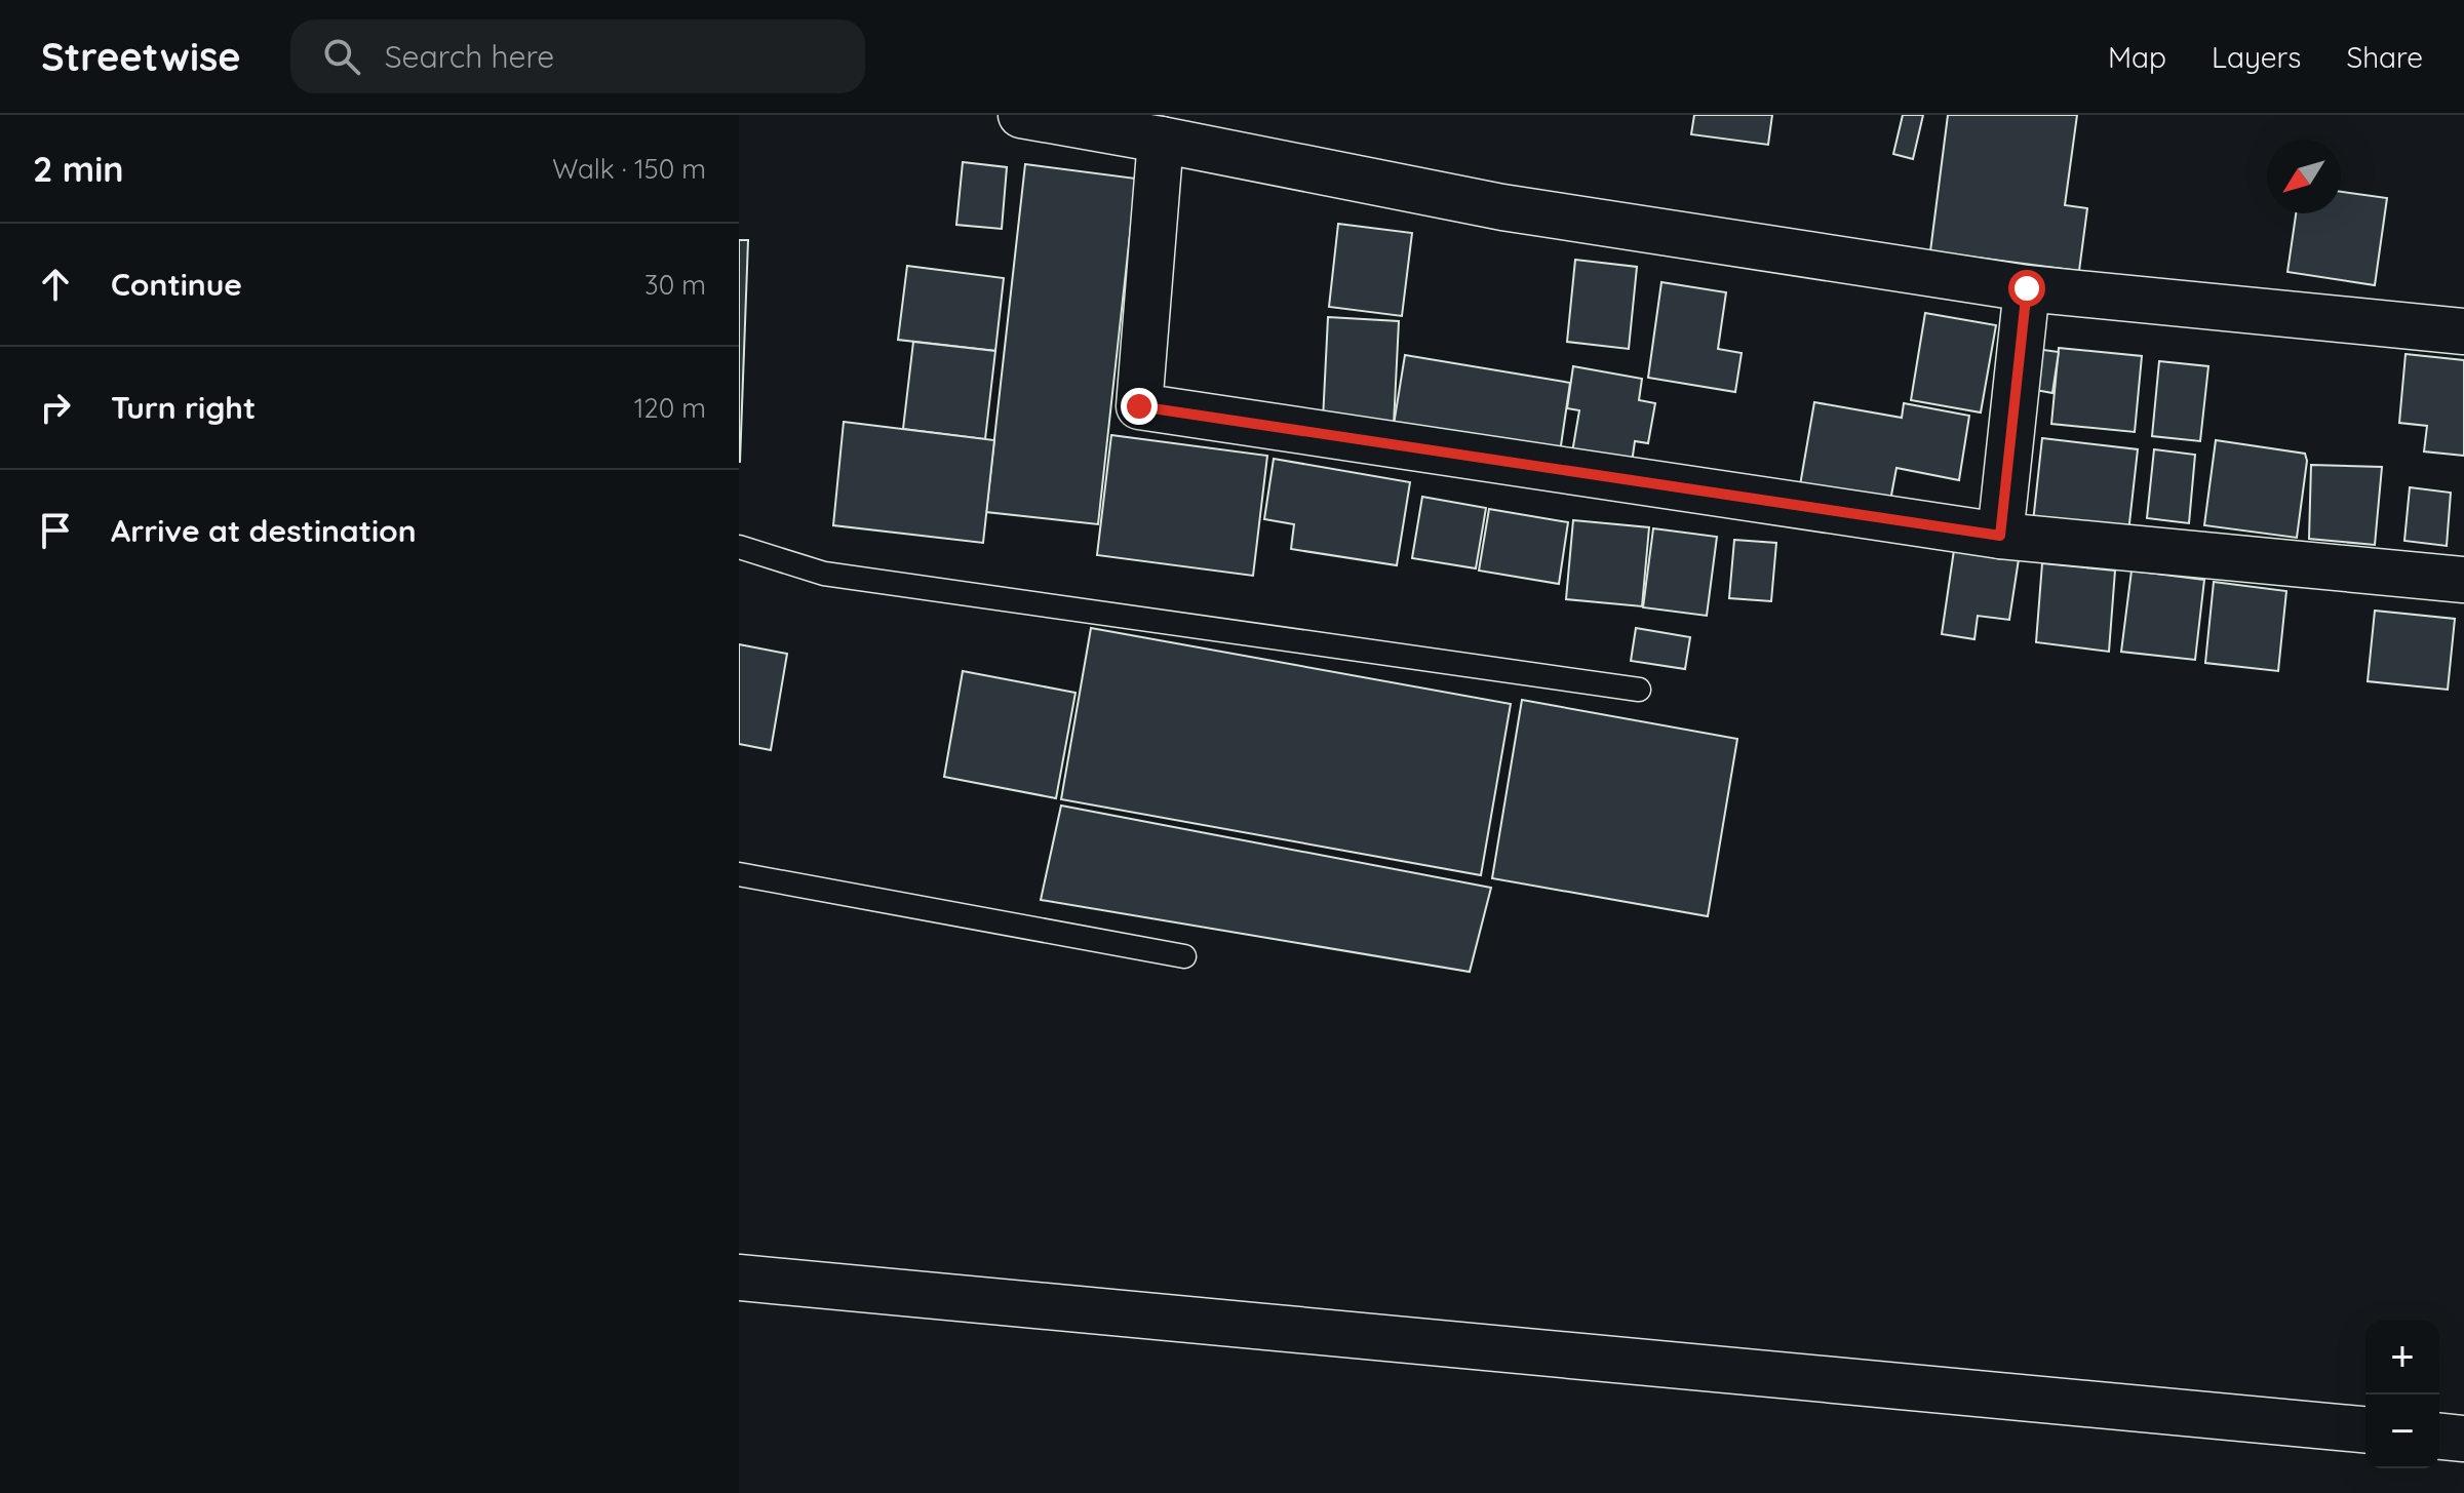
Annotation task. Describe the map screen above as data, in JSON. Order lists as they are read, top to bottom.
{
  "north": "bottom left",
  "page": {
    "header": "Streetwise",
    "search": "Search here",
    "nav": ["Map", "Layers", "Share"],
    "heading": ["2 min", "Walk · 150 m"],
    "list": [
      ["Continue", "30 m"],
      ["Turn right", "120 m"],
      "Arrive at destination"
    ],
    "map_buttons": ["+", "−"]
  }
}
